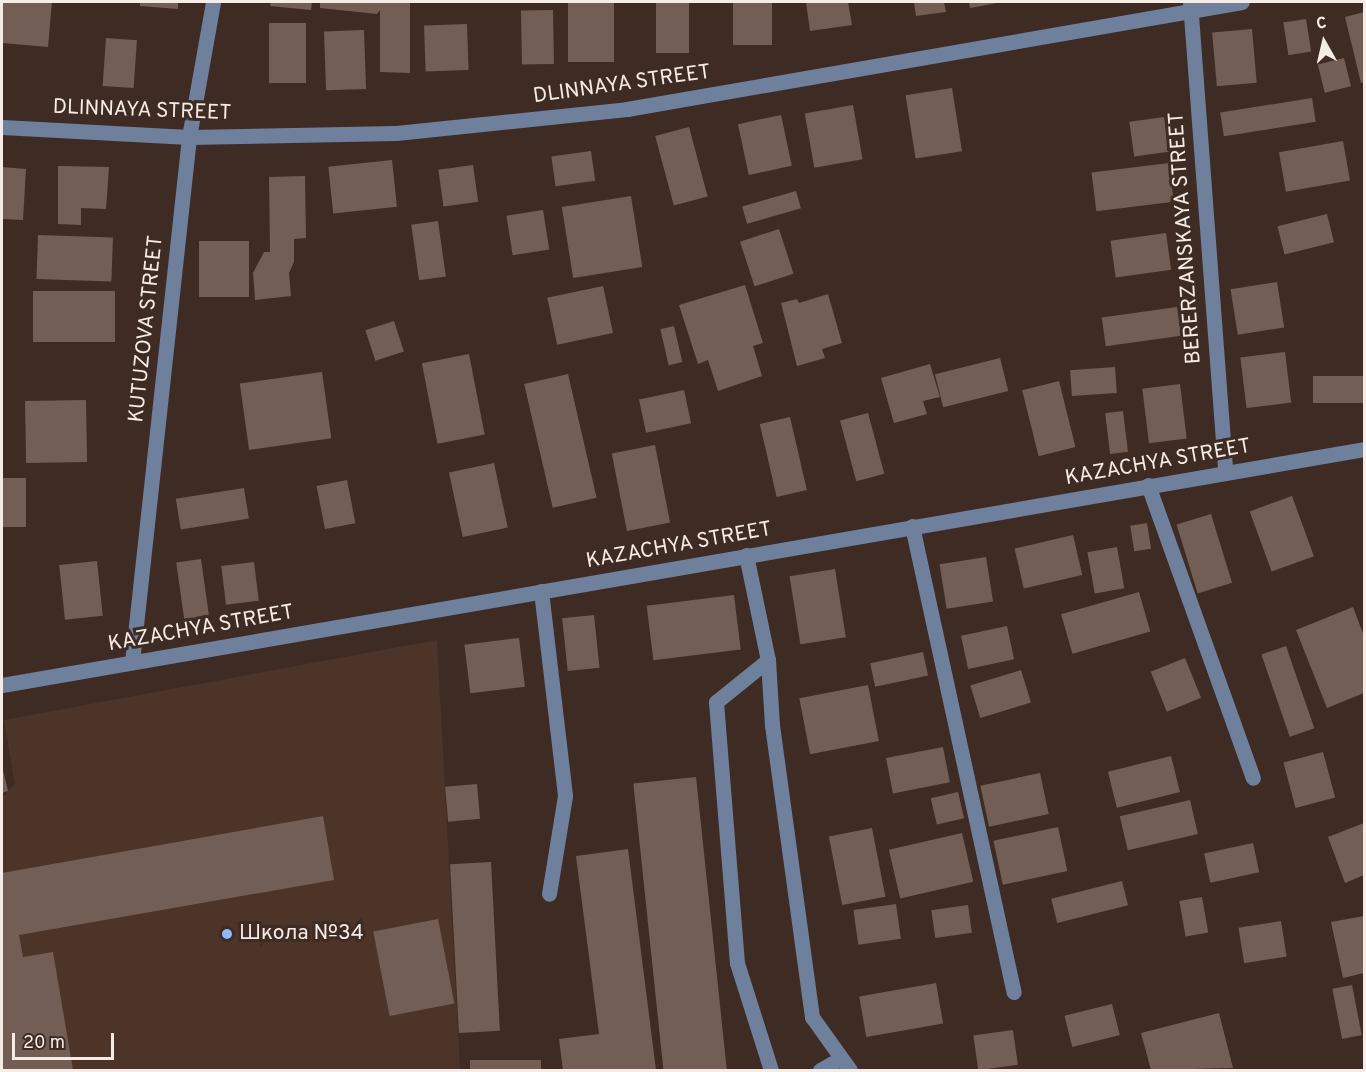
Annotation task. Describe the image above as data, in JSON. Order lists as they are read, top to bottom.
{
  "streets": {
    "street": [
      "DLINNAYA STREET",
      "BERERZANSKAYA STREET",
      "KUTUZOVA STREET",
      "KAZACHYA STREET"
    ]
  },
  "crossings": [
    ["DLINNAYA STREET", "BERERZANSKAYA STREET"],
    ["DLINNAYA STREET", "KUTUZOVA STREET"],
    ["BERERZANSKAYA STREET", "KAZACHYA STREET"],
    ["KUTUZOVA STREET", "KAZACHYA STREET"]
  ],
  "places": ["Школа №34"],
  "scale_bar": "20 m",
  "north": "top"
}
